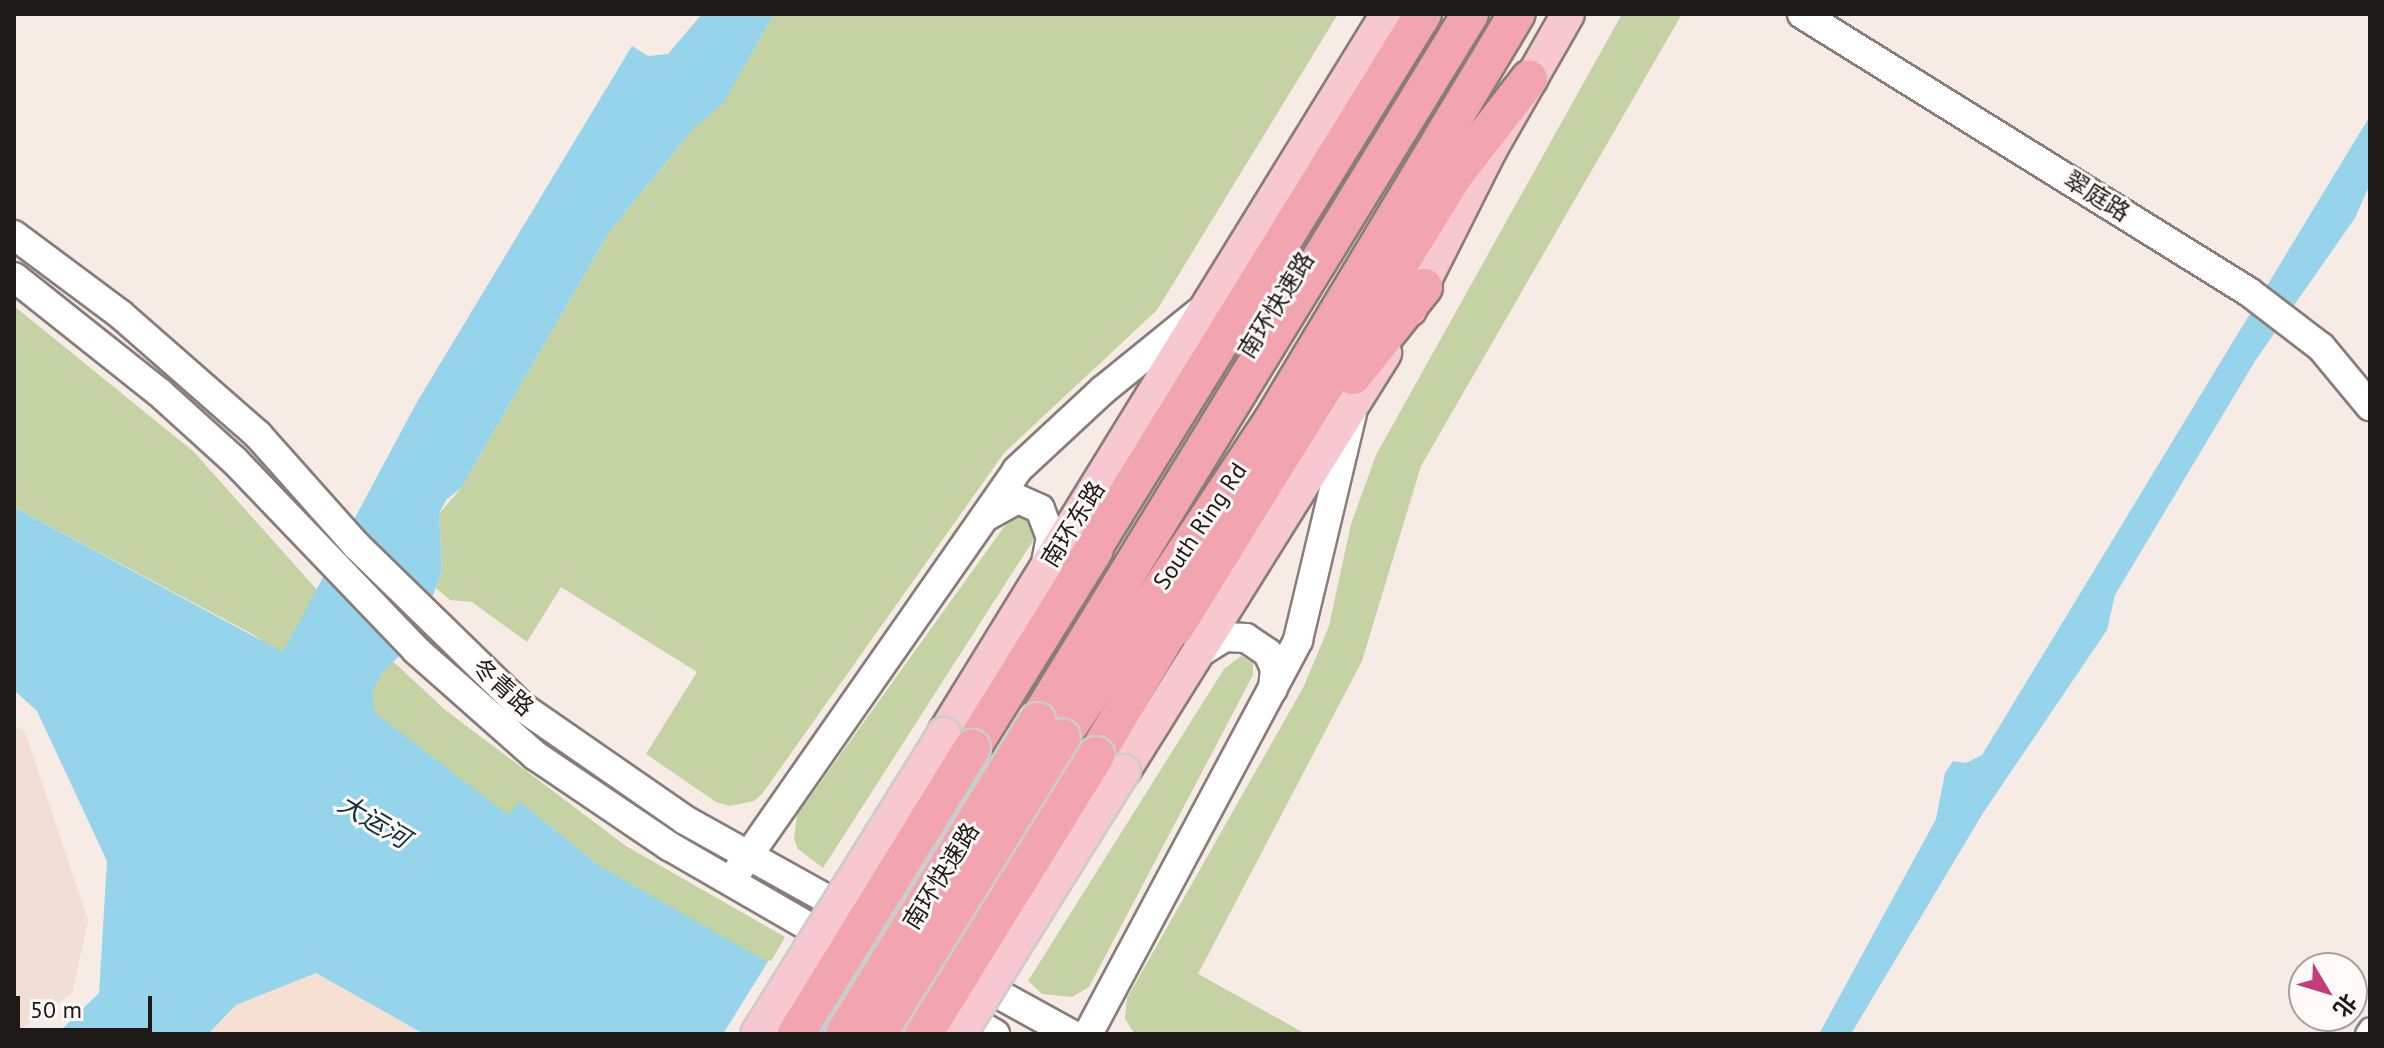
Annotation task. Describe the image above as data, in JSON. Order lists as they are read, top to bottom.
{
  "streets": {
    "highway": ["南环快速路", "South Ring Rd"],
    "main road": ["翠庭路", "南环东路", "冬青路"]
  },
  "crossings": [
    ["南环快速路", "South Ring Rd"]
  ],
  "water": ["大运河"],
  "scale_bar": "50 m",
  "north": "bottom right"
}
